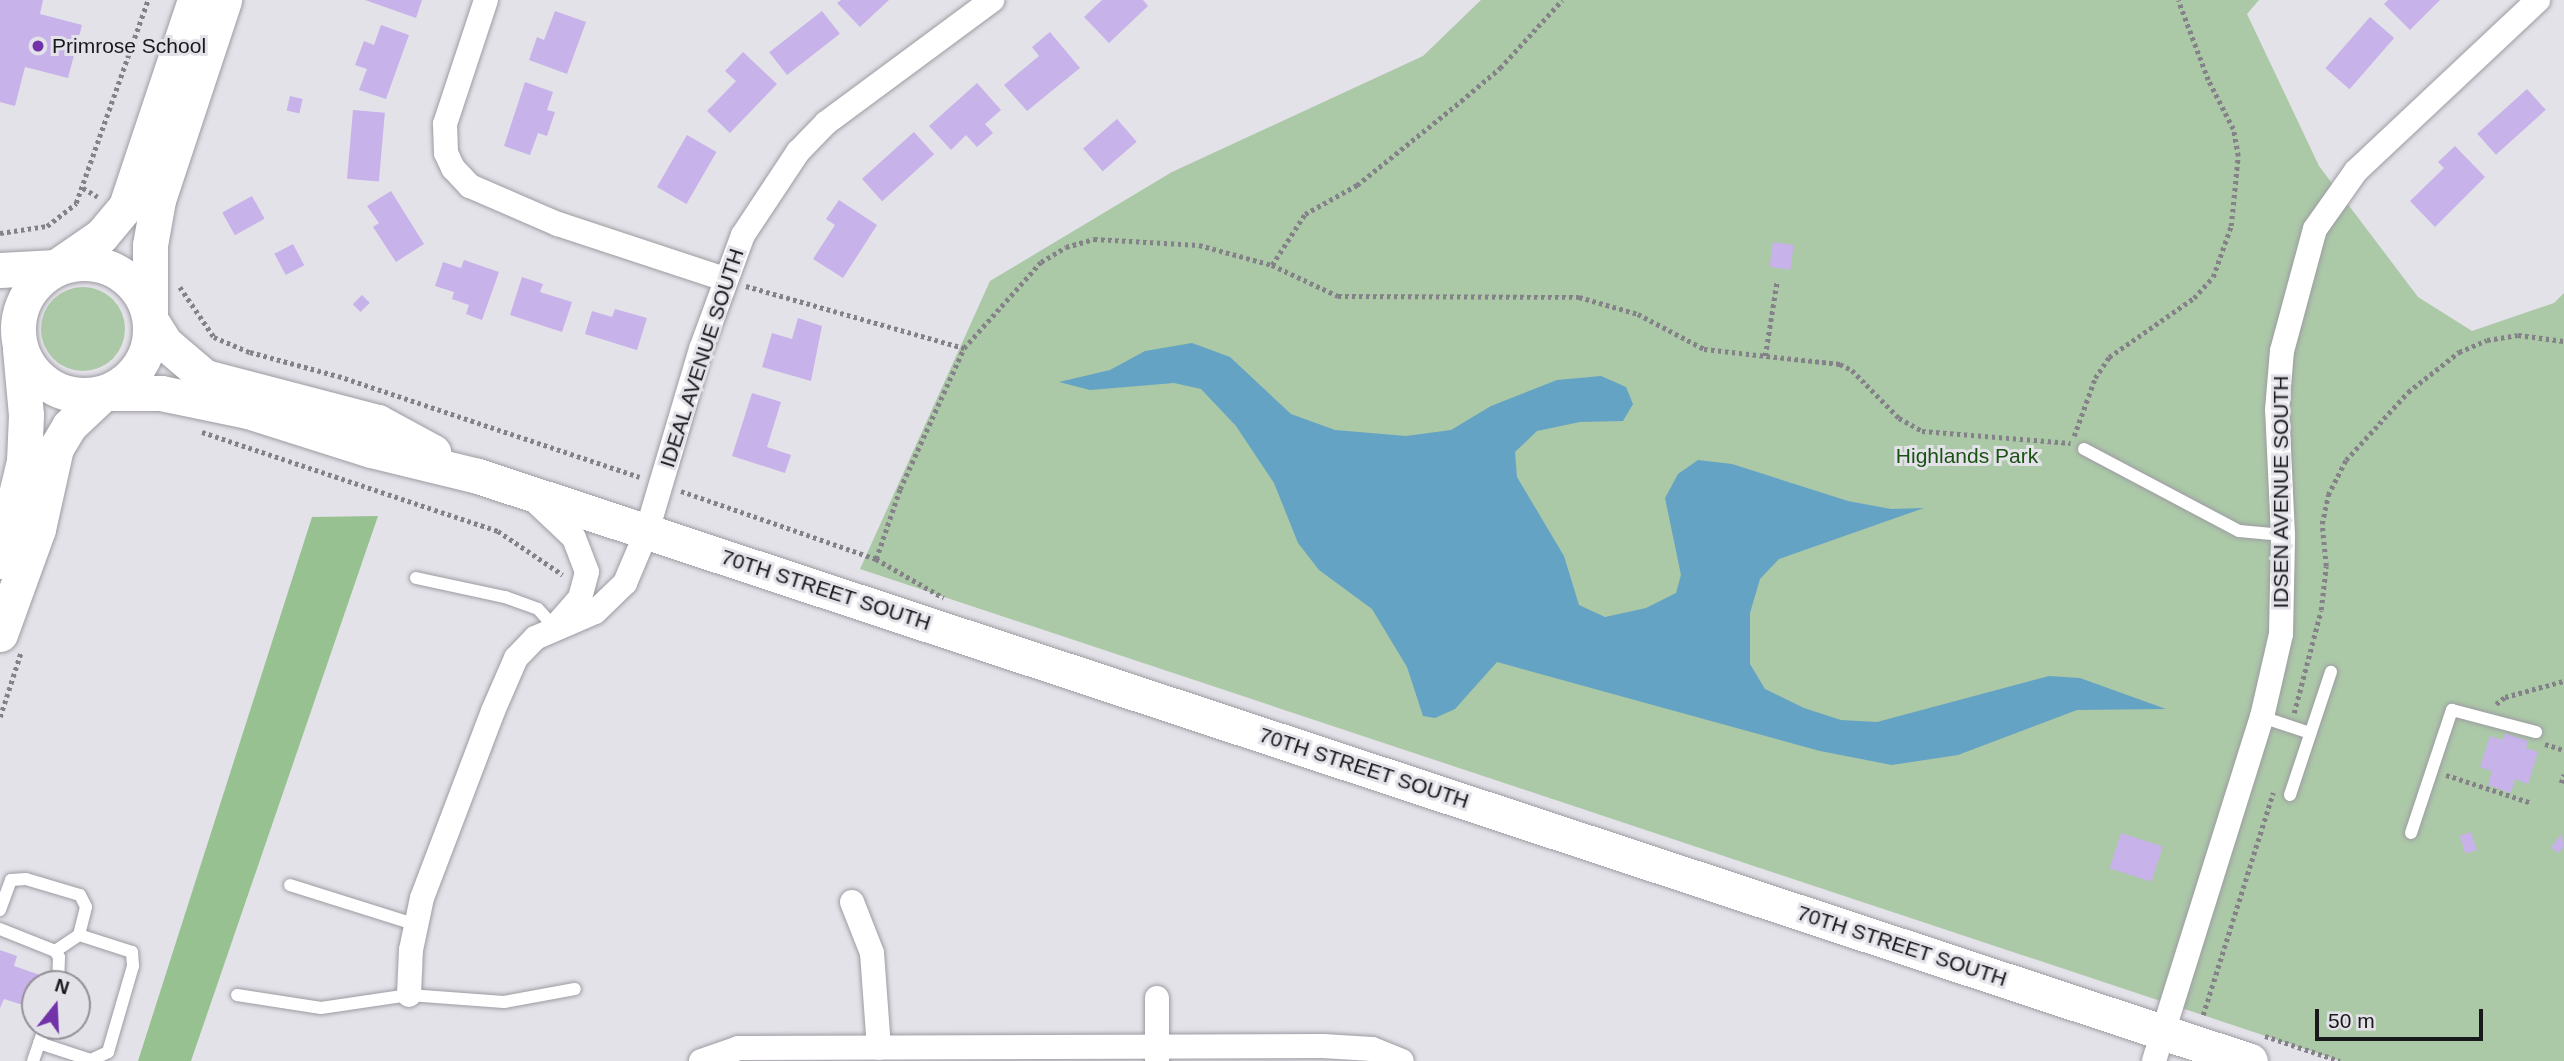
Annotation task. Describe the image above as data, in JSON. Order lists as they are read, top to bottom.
{
  "streets": {
    "main road": ["70TH STREET SOUTH"],
    "street": ["IDEAL AVENUE SOUTH", "IDSEN AVENUE SOUTH"]
  },
  "crossings": [
    ["IDEAL AVENUE SOUTH", "70TH STREET SOUTH"],
    ["IDSEN AVENUE SOUTH", "70TH STREET SOUTH"]
  ],
  "parks": ["Highlands Park"],
  "places": ["Primrose School"],
  "scale_bar": "50 m",
  "north": "top"
}
